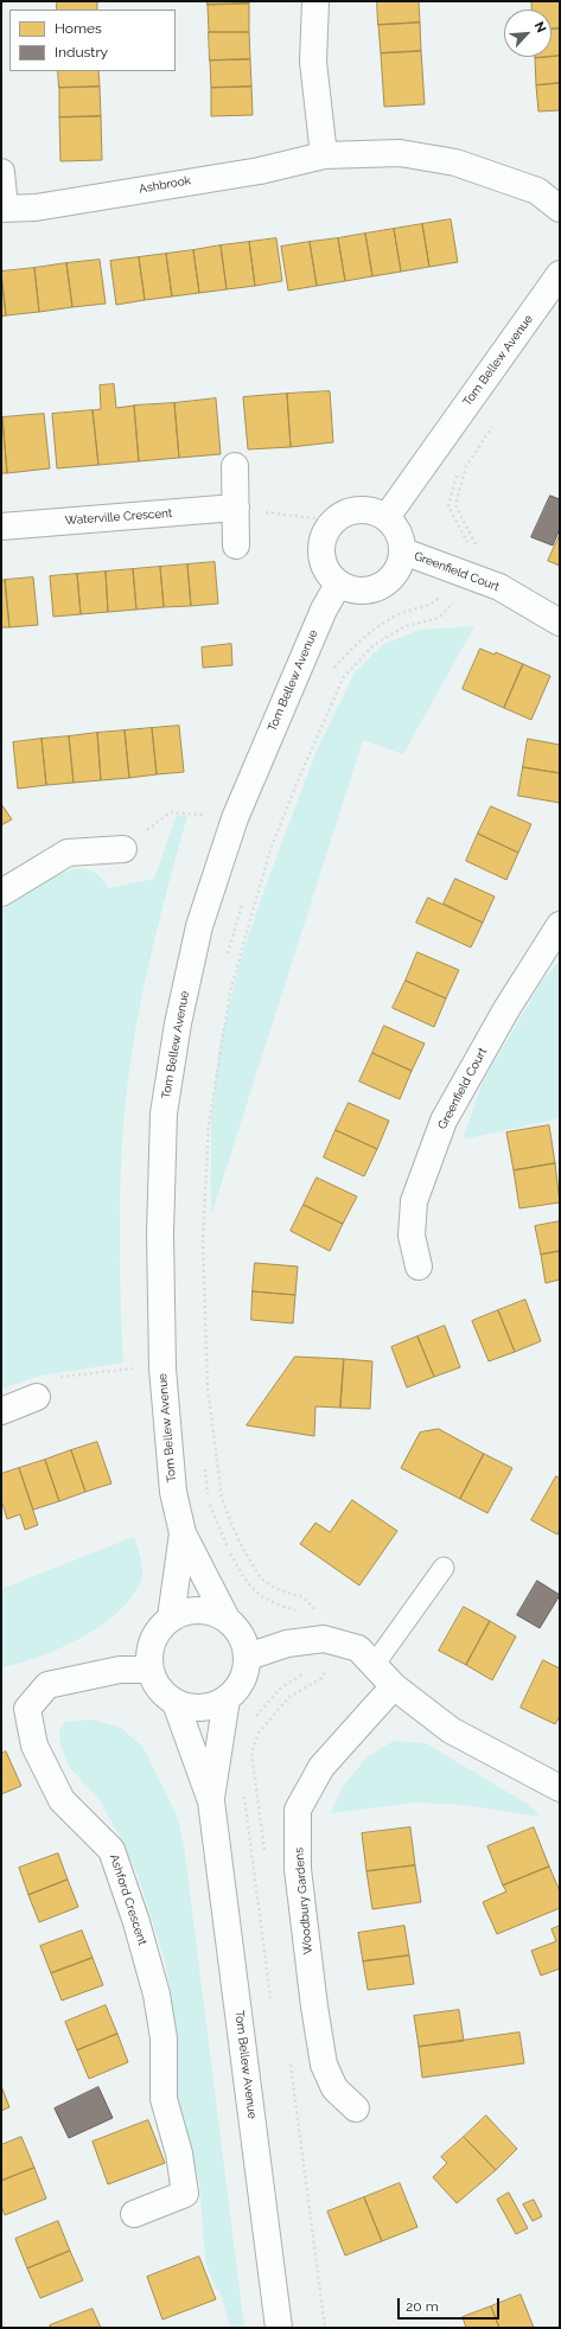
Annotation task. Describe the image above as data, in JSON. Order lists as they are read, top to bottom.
{
  "streets": {
    "street": [
      "Ashbrook",
      "Tom Bellew Avenue",
      "Waterville Crescent",
      "Greenfield Court",
      "Ashford Crescent",
      "Woodbury Gardens"
    ]
  },
  "crossings": [
    ["Tom Bellew Avenue", "Greenfield Court"],
    ["Tom Bellew Avenue", "Ashford Crescent"]
  ],
  "legend": ["Homes", "Industry"],
  "scale_bar": "20 m",
  "north": "top right"
}
